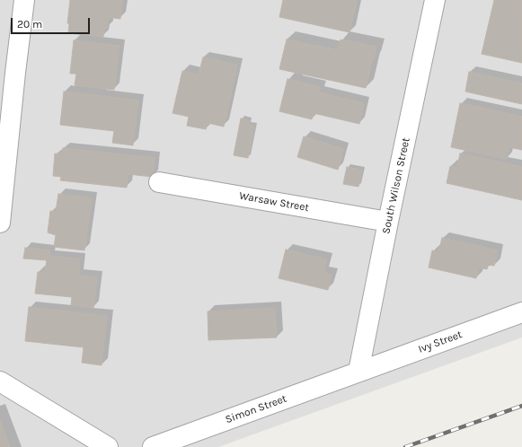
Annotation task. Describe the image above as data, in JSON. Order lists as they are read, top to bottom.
{
  "streets": {
    "street": [
      "South Wilson Street",
      "Warsaw Street",
      "Ivy Street",
      "Simon Street"
    ]
  },
  "crossings": [
    ["South Wilson Street", "Warsaw Street"],
    ["South Wilson Street", "Ivy Street"],
    ["South Wilson Street", "Simon Street"],
    ["Ivy Street", "Simon Street"]
  ],
  "scale_bar": "20 m"
}
